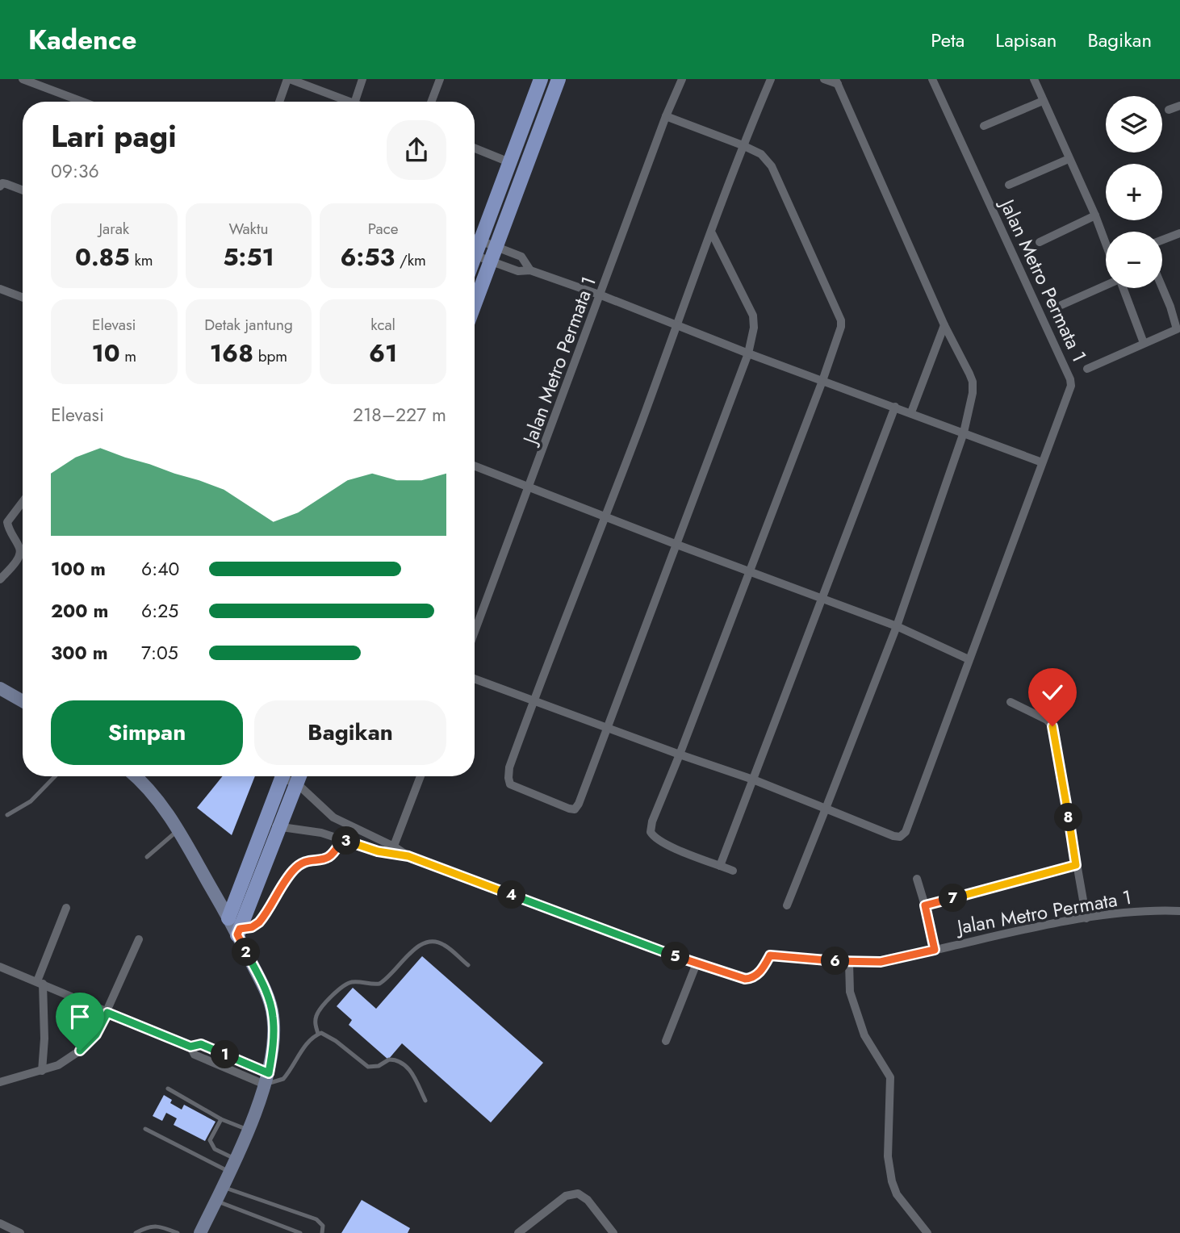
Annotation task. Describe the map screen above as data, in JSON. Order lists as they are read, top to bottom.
{
  "streets": {
    "street": ["Jalan Metro Permata 1"]
  },
  "page": {
    "header": "Kadence",
    "nav": ["Peta", "Lapisan", "Bagikan"],
    "map_buttons": ["+", "−"],
    "heading": ["Lari pagi", "09:36"],
    "stats": [
      ["Jarak", "0.85 km"],
      ["Waktu", "5:51"],
      ["Pace", "6:53 /km"],
      ["Elevasi", "10 m"],
      ["Detak jantung", "168 bpm"],
      ["kcal", "61"]
    ],
    "chart": ["Elevasi", "218–227 m"],
    "list": [
      {
        "name": "100 m",
        "note": "6:40"
      },
      {
        "name": "200 m",
        "note": "6:25"
      },
      {
        "name": "300 m",
        "note": "7:05"
      }
    ],
    "buttons": ["Simpan", "Bagikan"],
    "pins": [
      "8",
      "3",
      "4",
      "7",
      "2",
      "5",
      "6",
      "1"
    ]
  }
}
